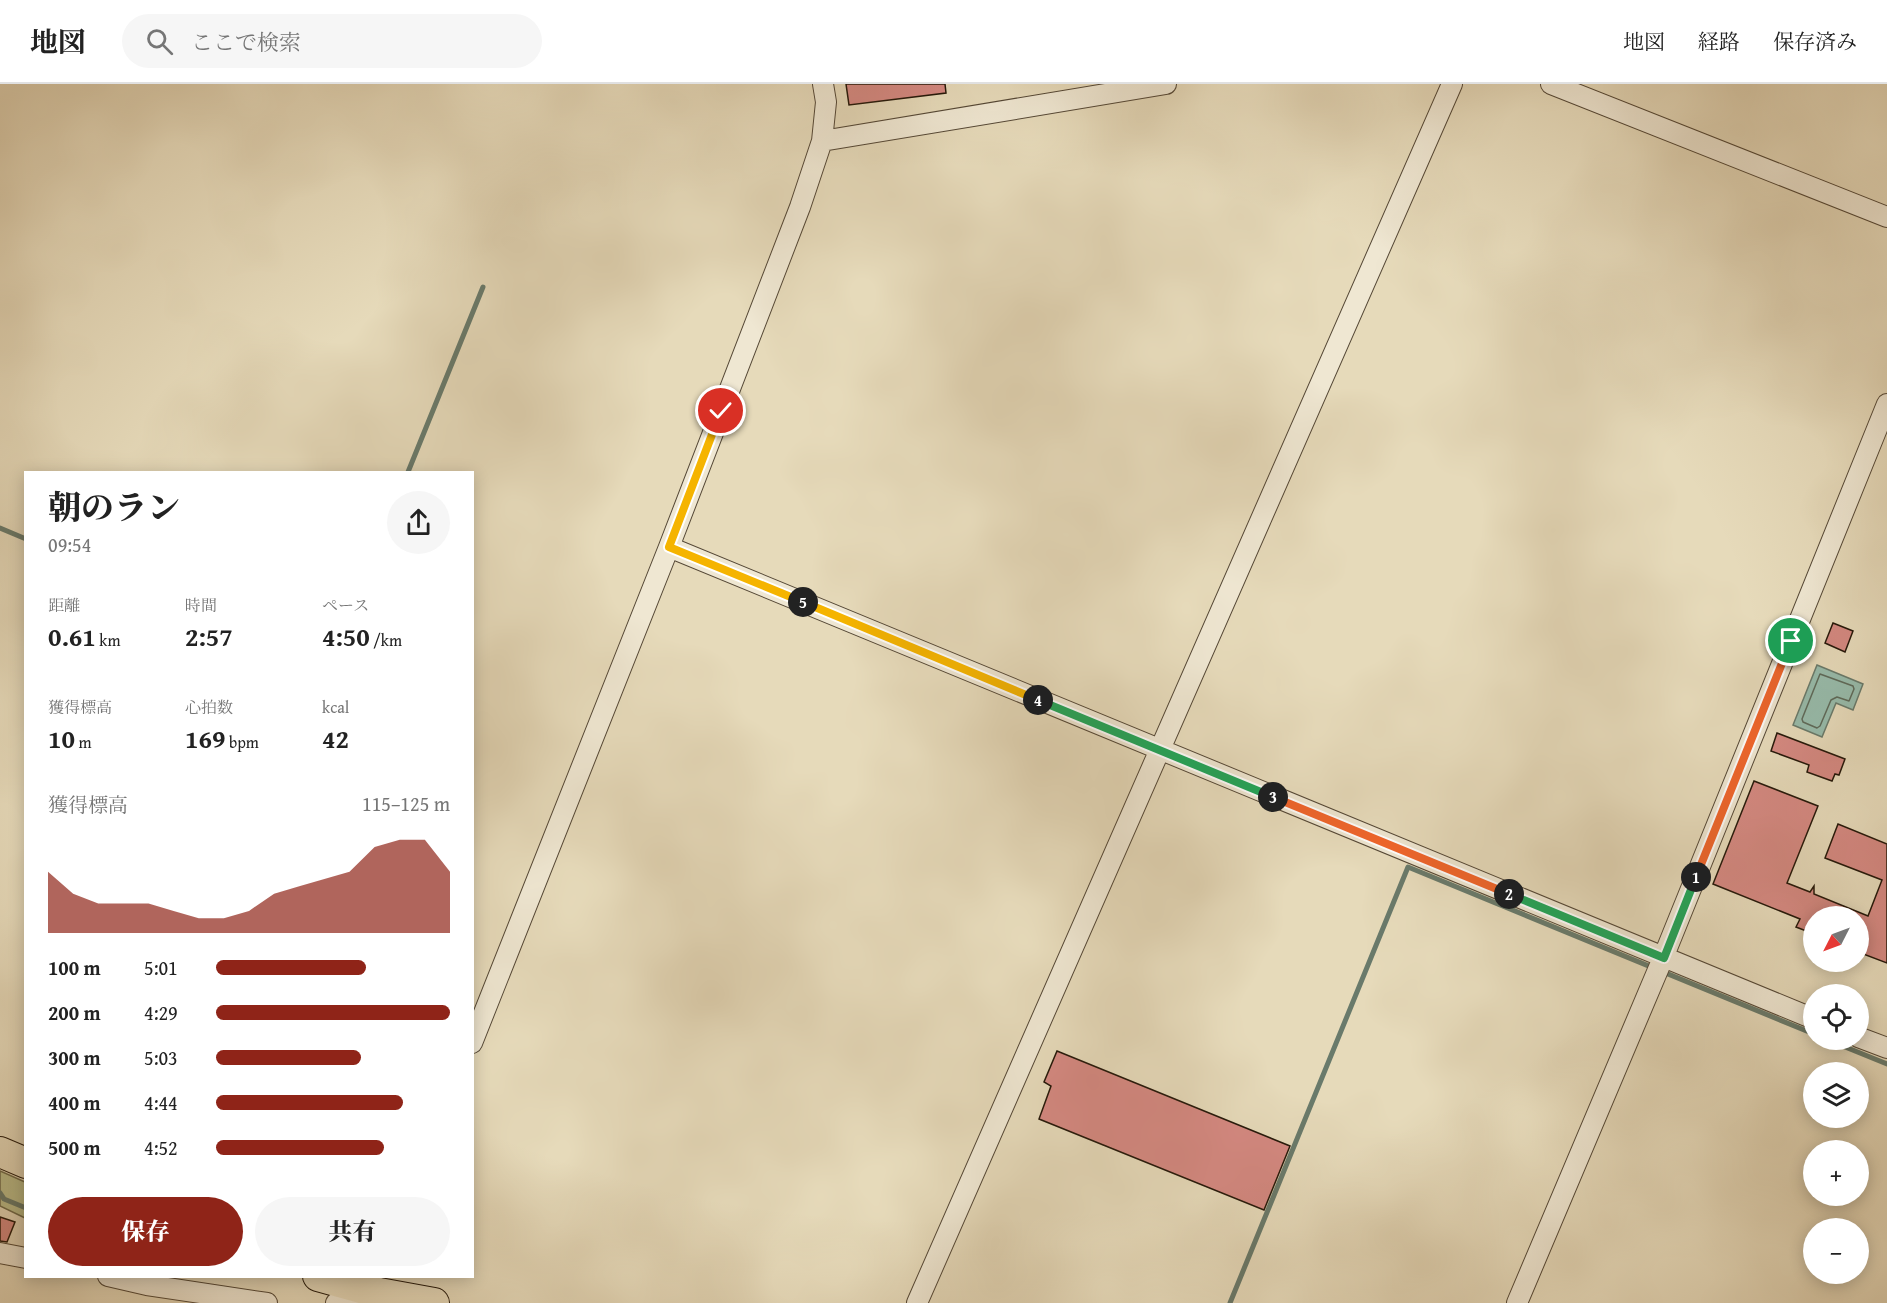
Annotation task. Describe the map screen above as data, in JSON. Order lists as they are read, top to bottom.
{
  "north": "bottom left",
  "page": {
    "header": "地図",
    "search": "ここで検索",
    "nav": ["地図", "経路", "保存済み"],
    "heading": ["朝のラン", "09:54"],
    "stats": [
      ["距離", "0.61 km"],
      ["時間", "2:57"],
      ["ペース", "4:50 /km"],
      ["獲得標高", "10 m"],
      ["心拍数", "169 bpm"],
      ["kcal", "42"]
    ],
    "pins": [
      "5",
      "4",
      "3",
      "1",
      "2"
    ],
    "chart": ["獲得標高", "115–125 m"],
    "map_buttons": ["+", "−"],
    "list": [
      {
        "name": "100 m",
        "note": "5:01"
      },
      {
        "name": "200 m",
        "note": "4:29"
      },
      {
        "name": "300 m",
        "note": "5:03"
      },
      {
        "name": "400 m",
        "note": "4:44"
      },
      {
        "name": "500 m",
        "note": "4:52"
      }
    ],
    "buttons": ["保存", "共有"]
  }
}
